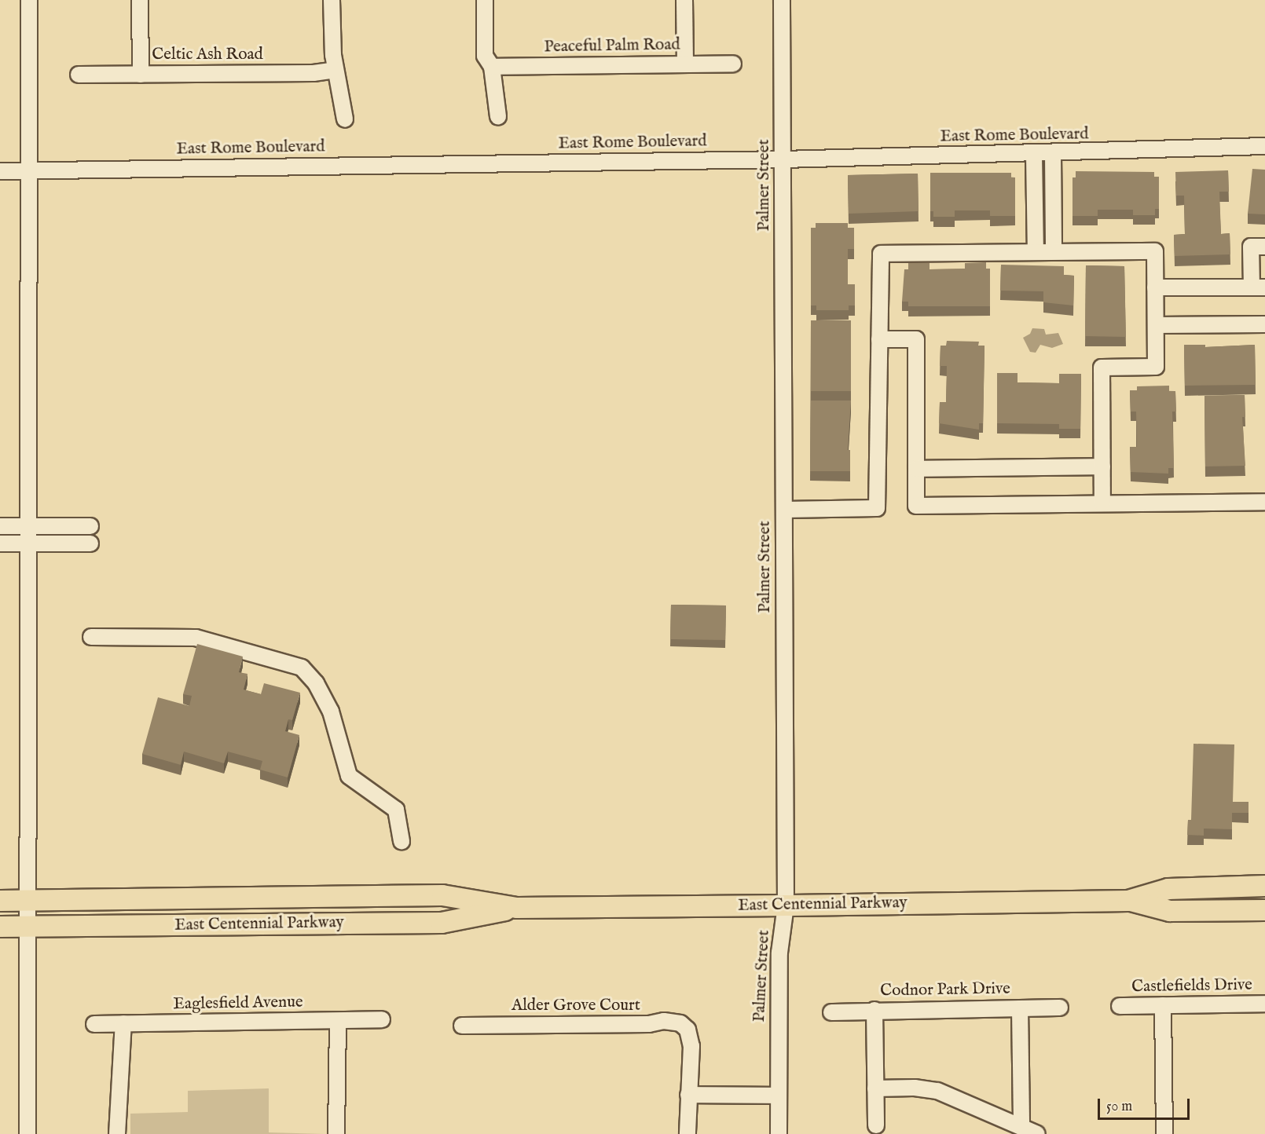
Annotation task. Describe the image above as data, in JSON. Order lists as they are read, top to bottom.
{
  "streets": {
    "main road": ["East Centennial Parkway"],
    "street": [
      "Peaceful Palm Road",
      "Celtic Ash Road",
      "East Rome Boulevard",
      "Palmer Street",
      "Castlefields Drive",
      "Codnor Park Drive",
      "Eaglesfield Avenue",
      "Alder Grove Court"
    ]
  },
  "crossings": [
    ["East Rome Boulevard", "Palmer Street"],
    ["Palmer Street", "East Centennial Parkway"]
  ],
  "scale_bar": "50 m"
}
